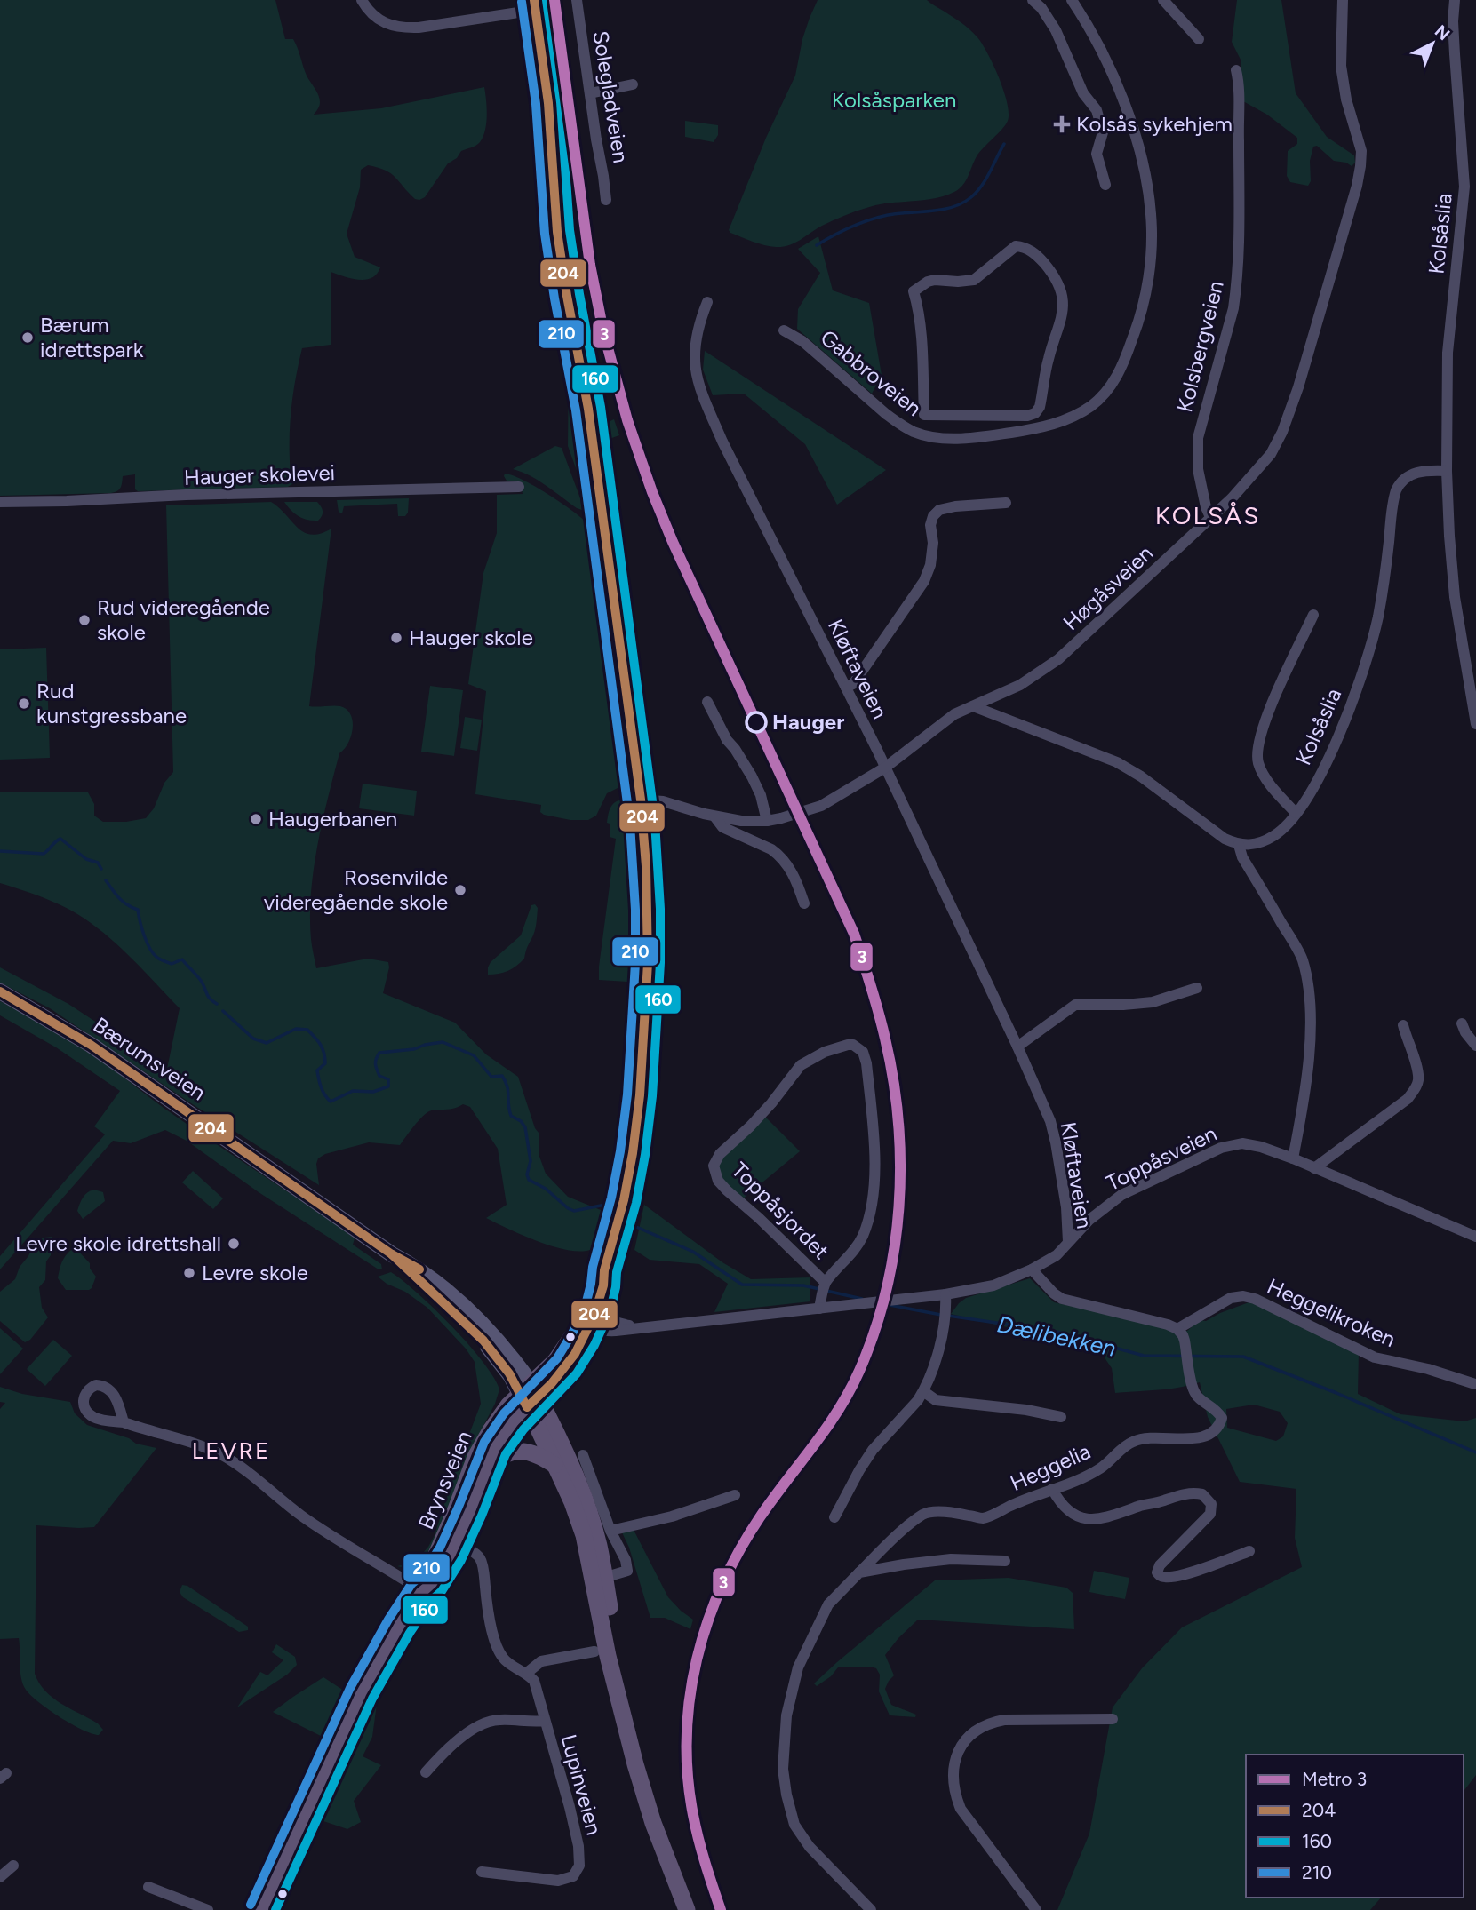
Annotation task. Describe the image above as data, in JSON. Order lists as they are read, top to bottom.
{
  "streets": {
    "main road": ["Bærumsveien", "Brynsveien"],
    "street": [
      "Solegladveien",
      "Kolsåslia",
      "Kolsbergveien",
      "Gabbroveien",
      "Hauger skolevei",
      "Høgåsveien",
      "Kløftaveien",
      "Toppåsveien",
      "Toppåsjordet",
      "Heggelikroken",
      "Heggelia",
      "Lupinveien"
    ]
  },
  "crossings": [
    ["Kolsbergveien", "Høgåsveien"],
    ["Høgåsveien", "Kløftaveien"],
    ["Høgåsveien", "Brynsveien"],
    ["Kløftaveien", "Toppåsveien"],
    ["Bærumsveien", "Brynsveien"],
    ["Toppåsveien", "Toppåsjordet"],
    ["Toppåsveien", "Brynsveien"],
    ["Heggelikroken", "Heggelia"]
  ],
  "districts": ["KOLSÅS", "LEVRE"],
  "water": ["Dælibekken"],
  "parks": ["Kolsåsparken"],
  "places": {
    "health": ["Kolsås sykehjem"],
    "other": [
      "Bærum idrettspark",
      "Rud videregående skole",
      "Hauger skole",
      "Rud kunstgressbane",
      "Hauger",
      "Haugerbanen",
      "Rosenvilde videregående skole",
      "Levre skole idrettshall",
      "Levre skole"
    ]
  },
  "lines": [
    "metro line 3",
    "transit line 204",
    "transit line 160",
    "transit line 210"
  ],
  "legend": [
    "Metro 3",
    "204",
    "160",
    "210"
  ],
  "north": "top right"
}
